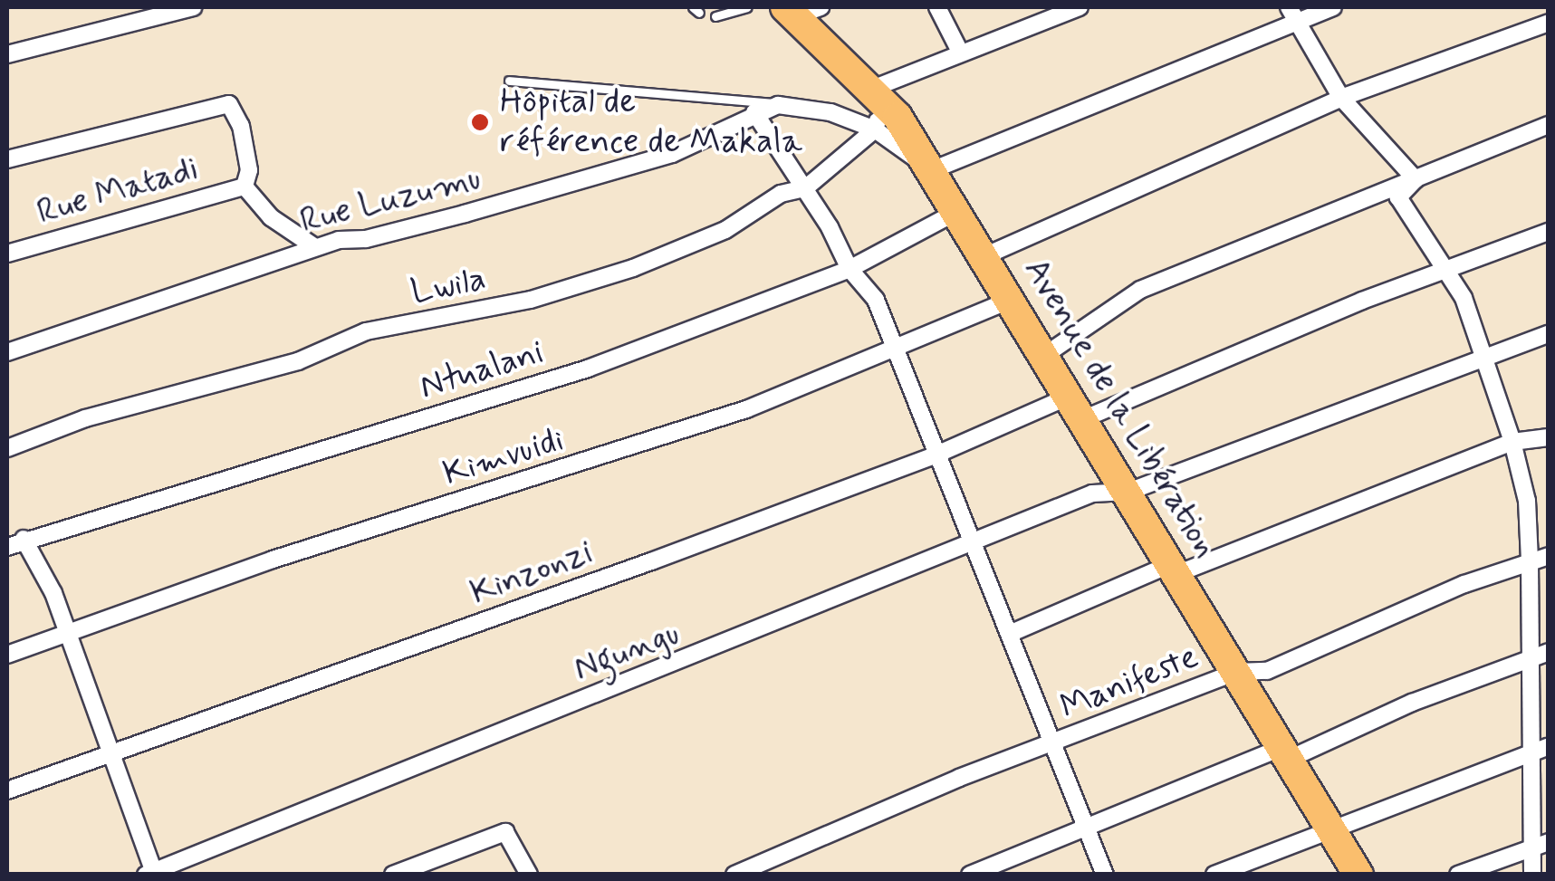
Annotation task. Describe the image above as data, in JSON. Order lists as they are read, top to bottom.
{
  "streets": {
    "highway": ["Avenue de la Libération"],
    "street": [
      "Rue Matadi",
      "Rue Luzumu",
      "Lwila",
      "Ntualani",
      "Kimvuidi",
      "Kinzonzi",
      "Ngungu",
      "Manifeste"
    ]
  },
  "crossings": [
    ["Rue Luzumu", "Lwila"],
    ["Rue Luzumu", "Avenue de la Libération"],
    ["Ntualani", "Avenue de la Libération"],
    ["Avenue de la Libération", "Kimvuidi"],
    ["Avenue de la Libération", "Kinzonzi"],
    ["Avenue de la Libération", "Ngungu"],
    ["Avenue de la Libération", "Manifeste"]
  ],
  "places": ["Hôpital de référence de Makala"]
}
